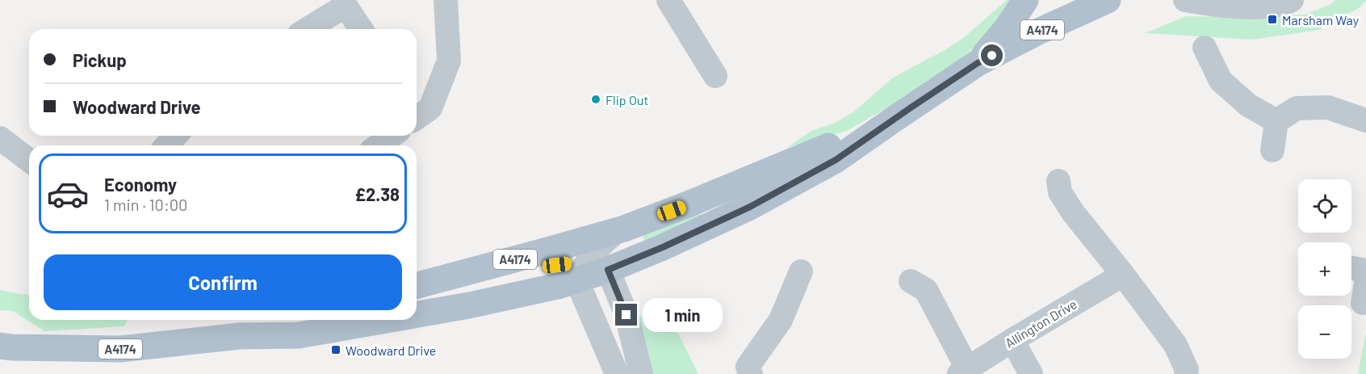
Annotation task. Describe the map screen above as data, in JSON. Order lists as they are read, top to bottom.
{
  "streets": {
    "main road": ["A4174"],
    "street": ["Allington Drive"]
  },
  "places": {
    "transit": ["Marsham Way", "Woodward Drive"],
    "other": ["Flip Out"]
  },
  "page": {
    "banner": ["Pickup", "Woodward Drive"],
    "list": [
      {
        "name": "Economy",
        "note": "1 min · 10:00",
        "value": "£2.38"
      }
    ],
    "map_buttons": ["+", "−"],
    "buttons": "Confirm",
    "bubble": "1 min"
  }
}
